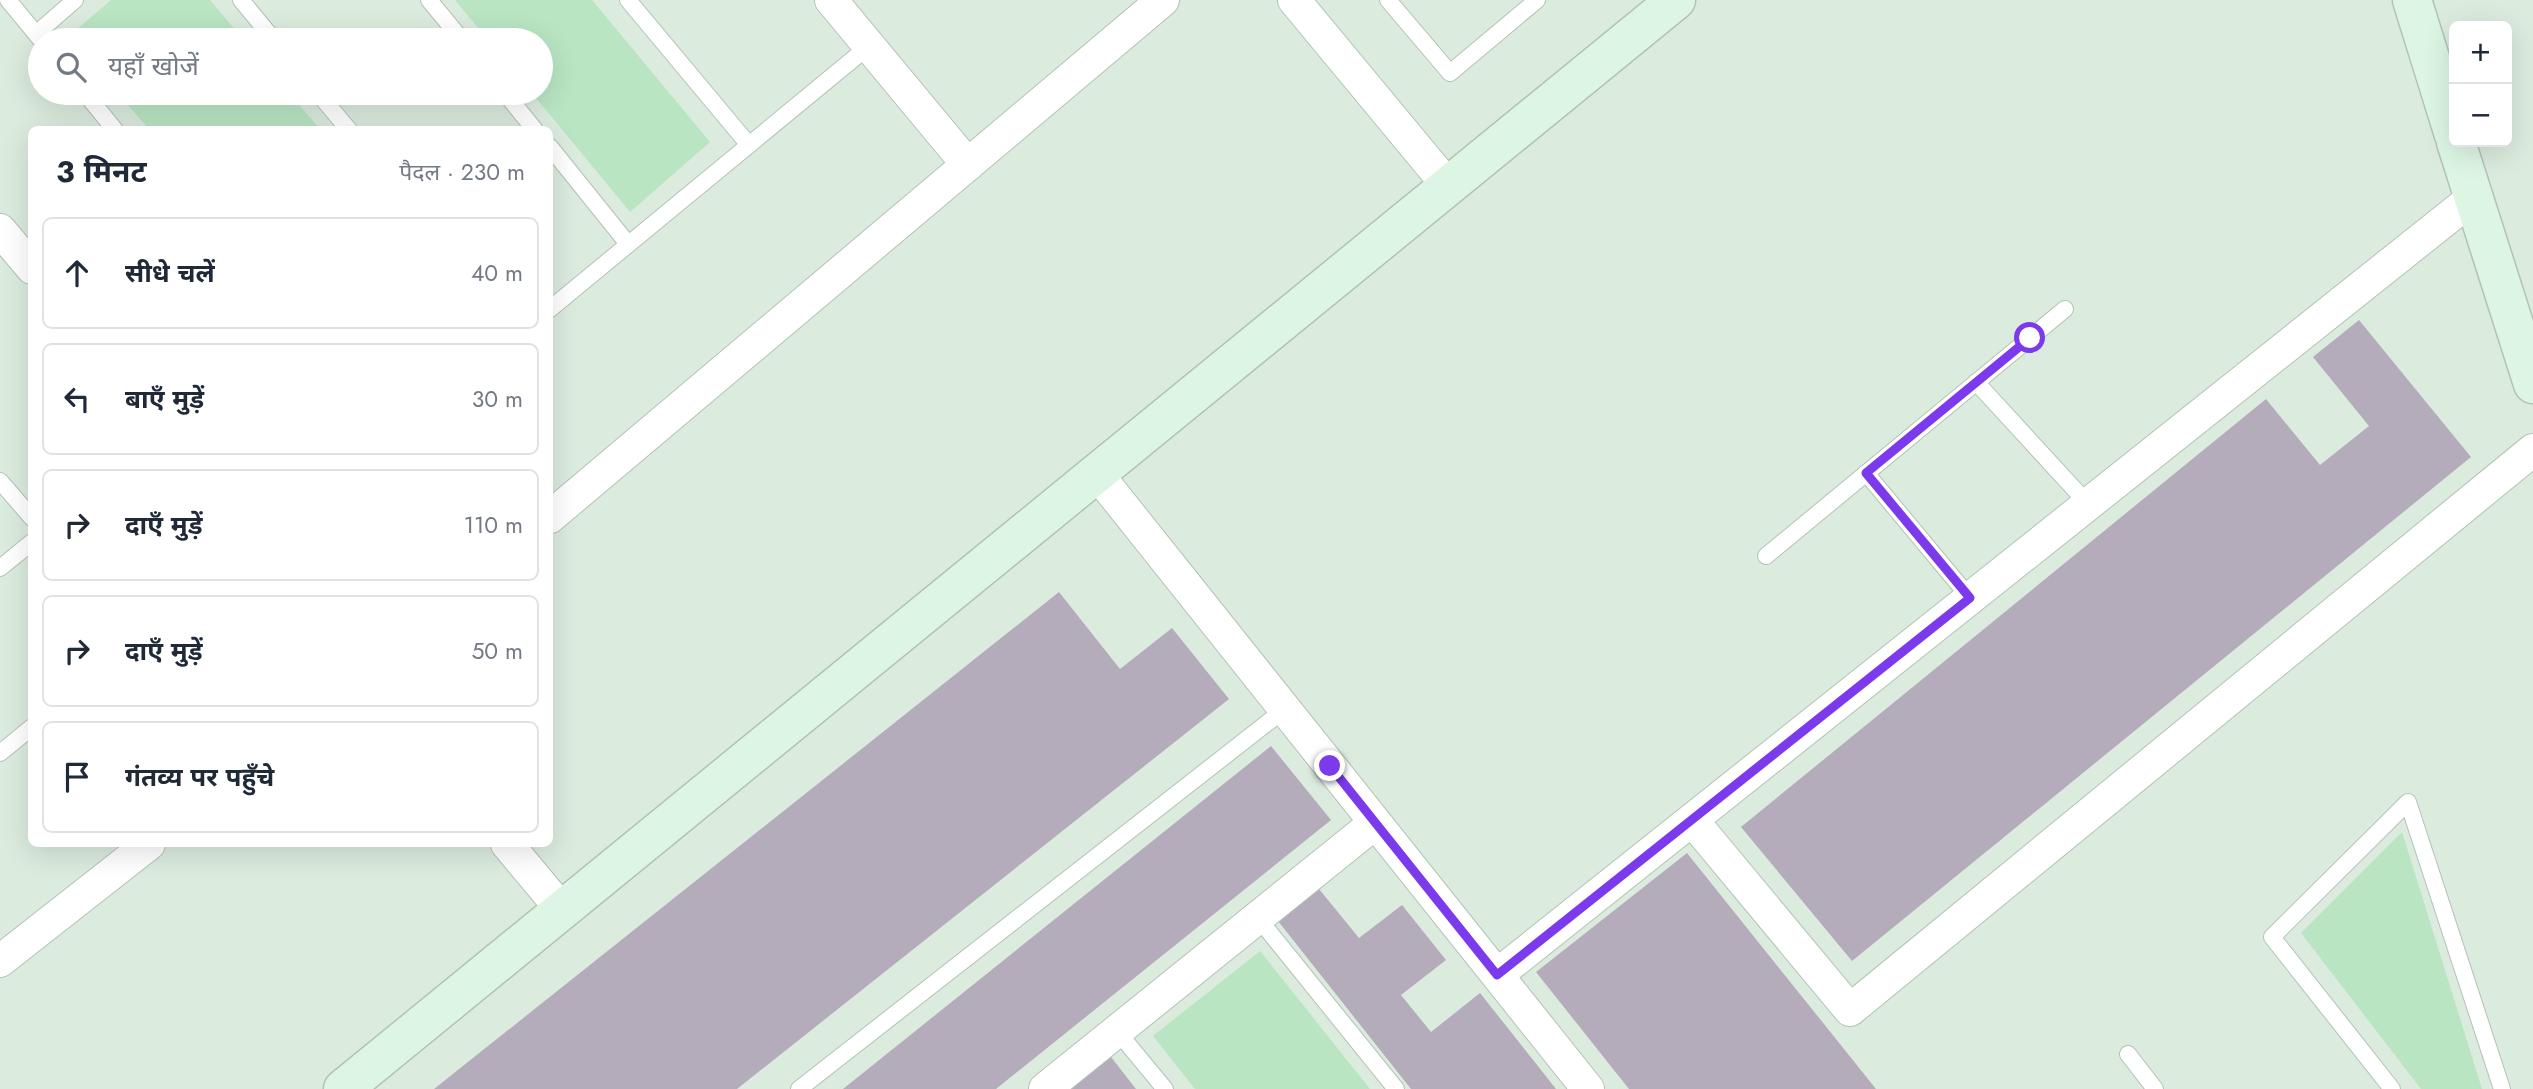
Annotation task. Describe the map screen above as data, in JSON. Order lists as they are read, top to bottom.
{
  "page": {
    "map_buttons": ["+", "−"],
    "search": "यहाँ खोजें",
    "heading": ["3 मिनट", "पैदल · 230 m"],
    "list": [
      ["सीधे चलें", "40 m"],
      ["बाएँ मुड़ें", "30 m"],
      ["दाएँ मुड़ें", "110 m"],
      ["दाएँ मुड़ें", "50 m"],
      "गंतव्य पर पहुँचे"
    ]
  }
}
